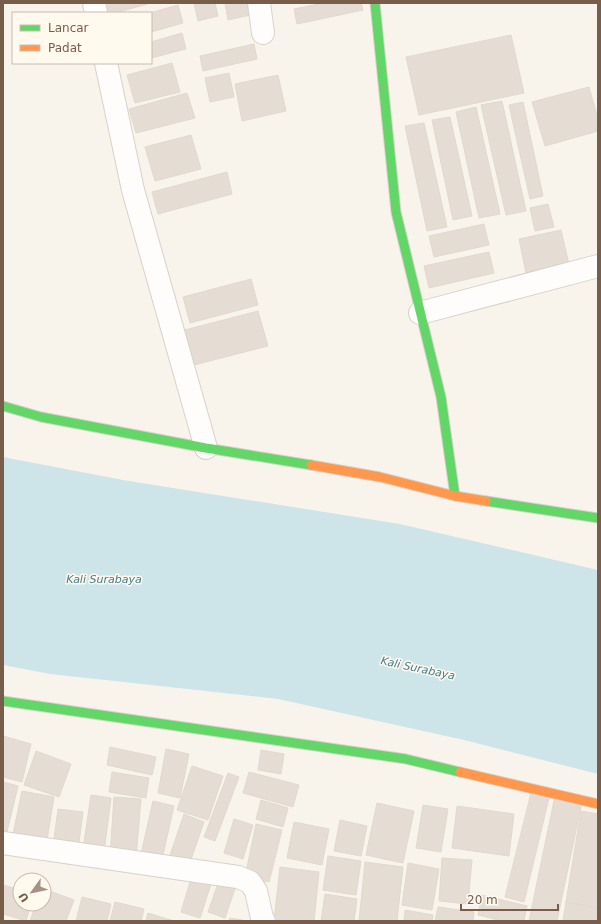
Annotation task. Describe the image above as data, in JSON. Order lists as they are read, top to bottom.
{
  "water": ["Kali Surabaya"],
  "legend": ["Lancar", "Padat"],
  "scale_bar": "20 m",
  "north": "bottom left"
}
